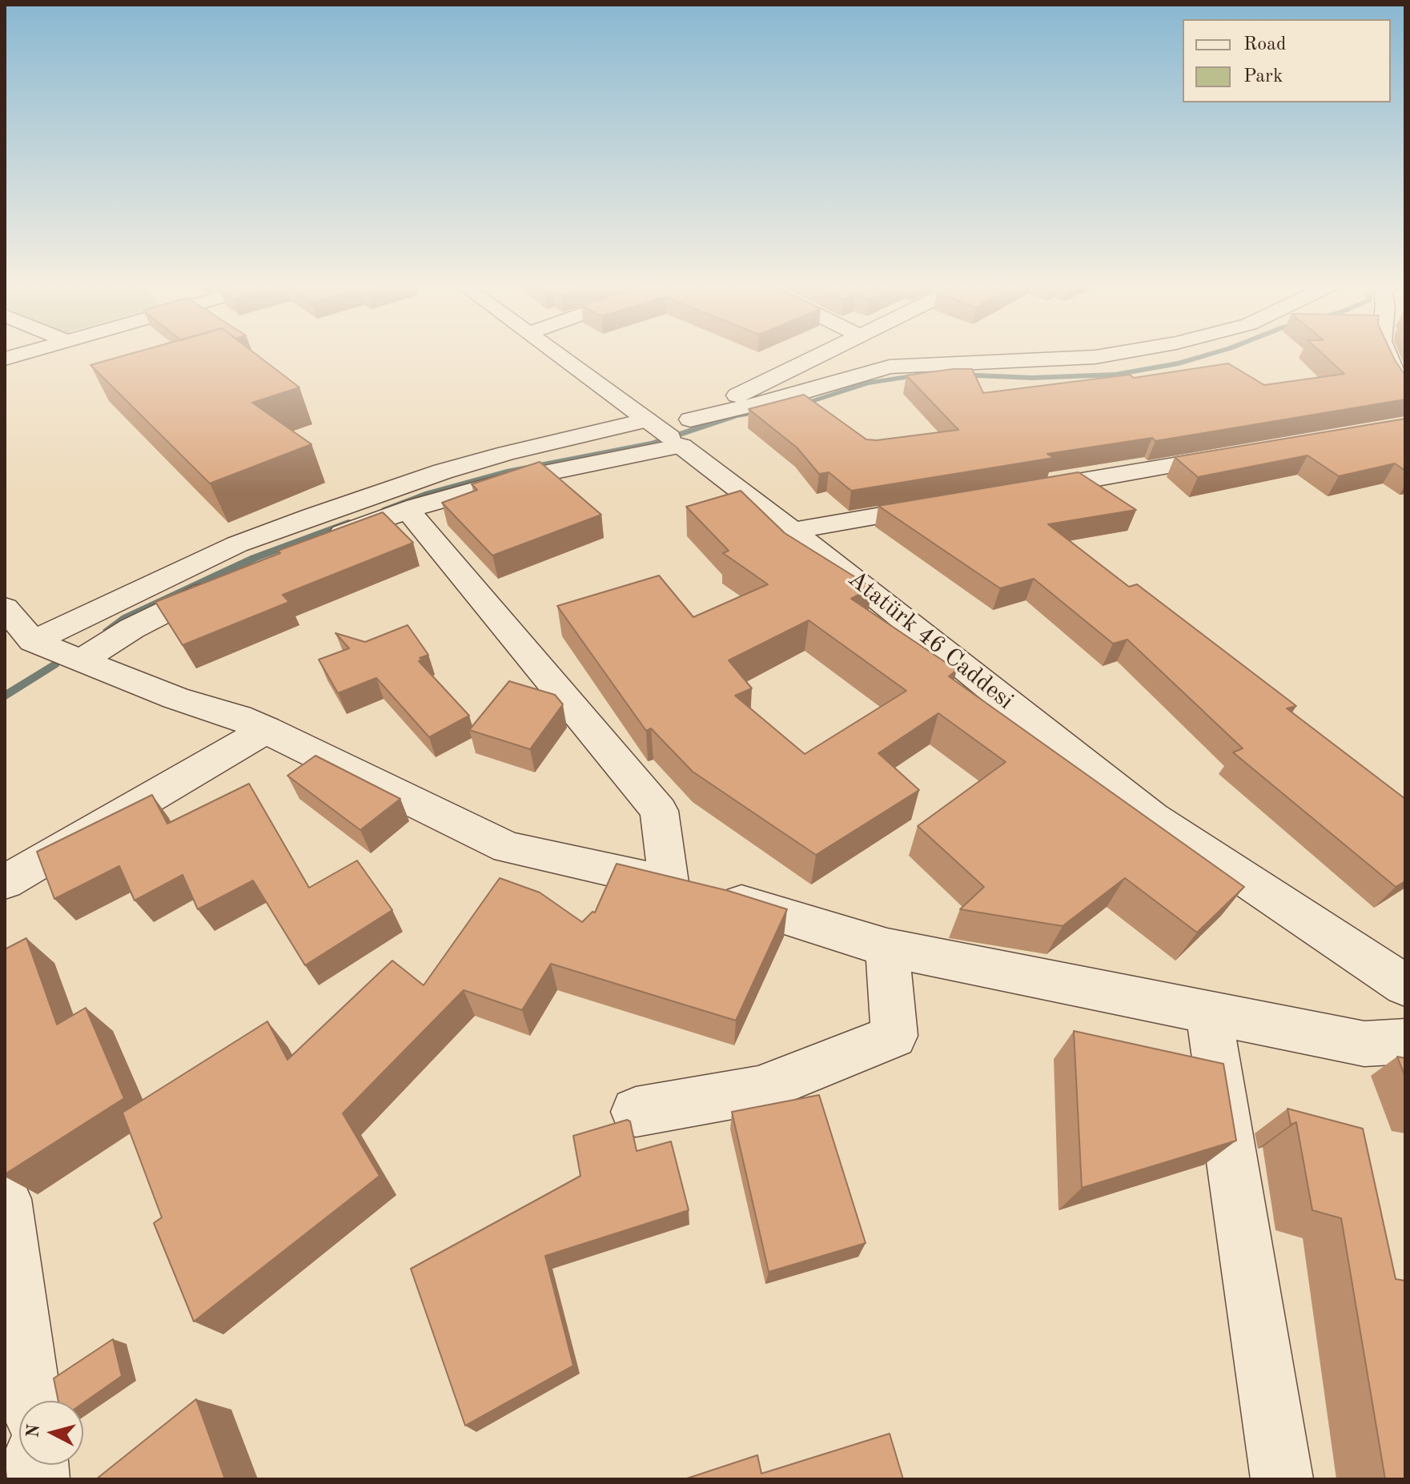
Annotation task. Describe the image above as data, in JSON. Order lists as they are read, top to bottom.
{
  "streets": {
    "street": ["Atatürk 46 Caddesi"]
  },
  "legend": ["Road", "Park"],
  "north": "left"
}
